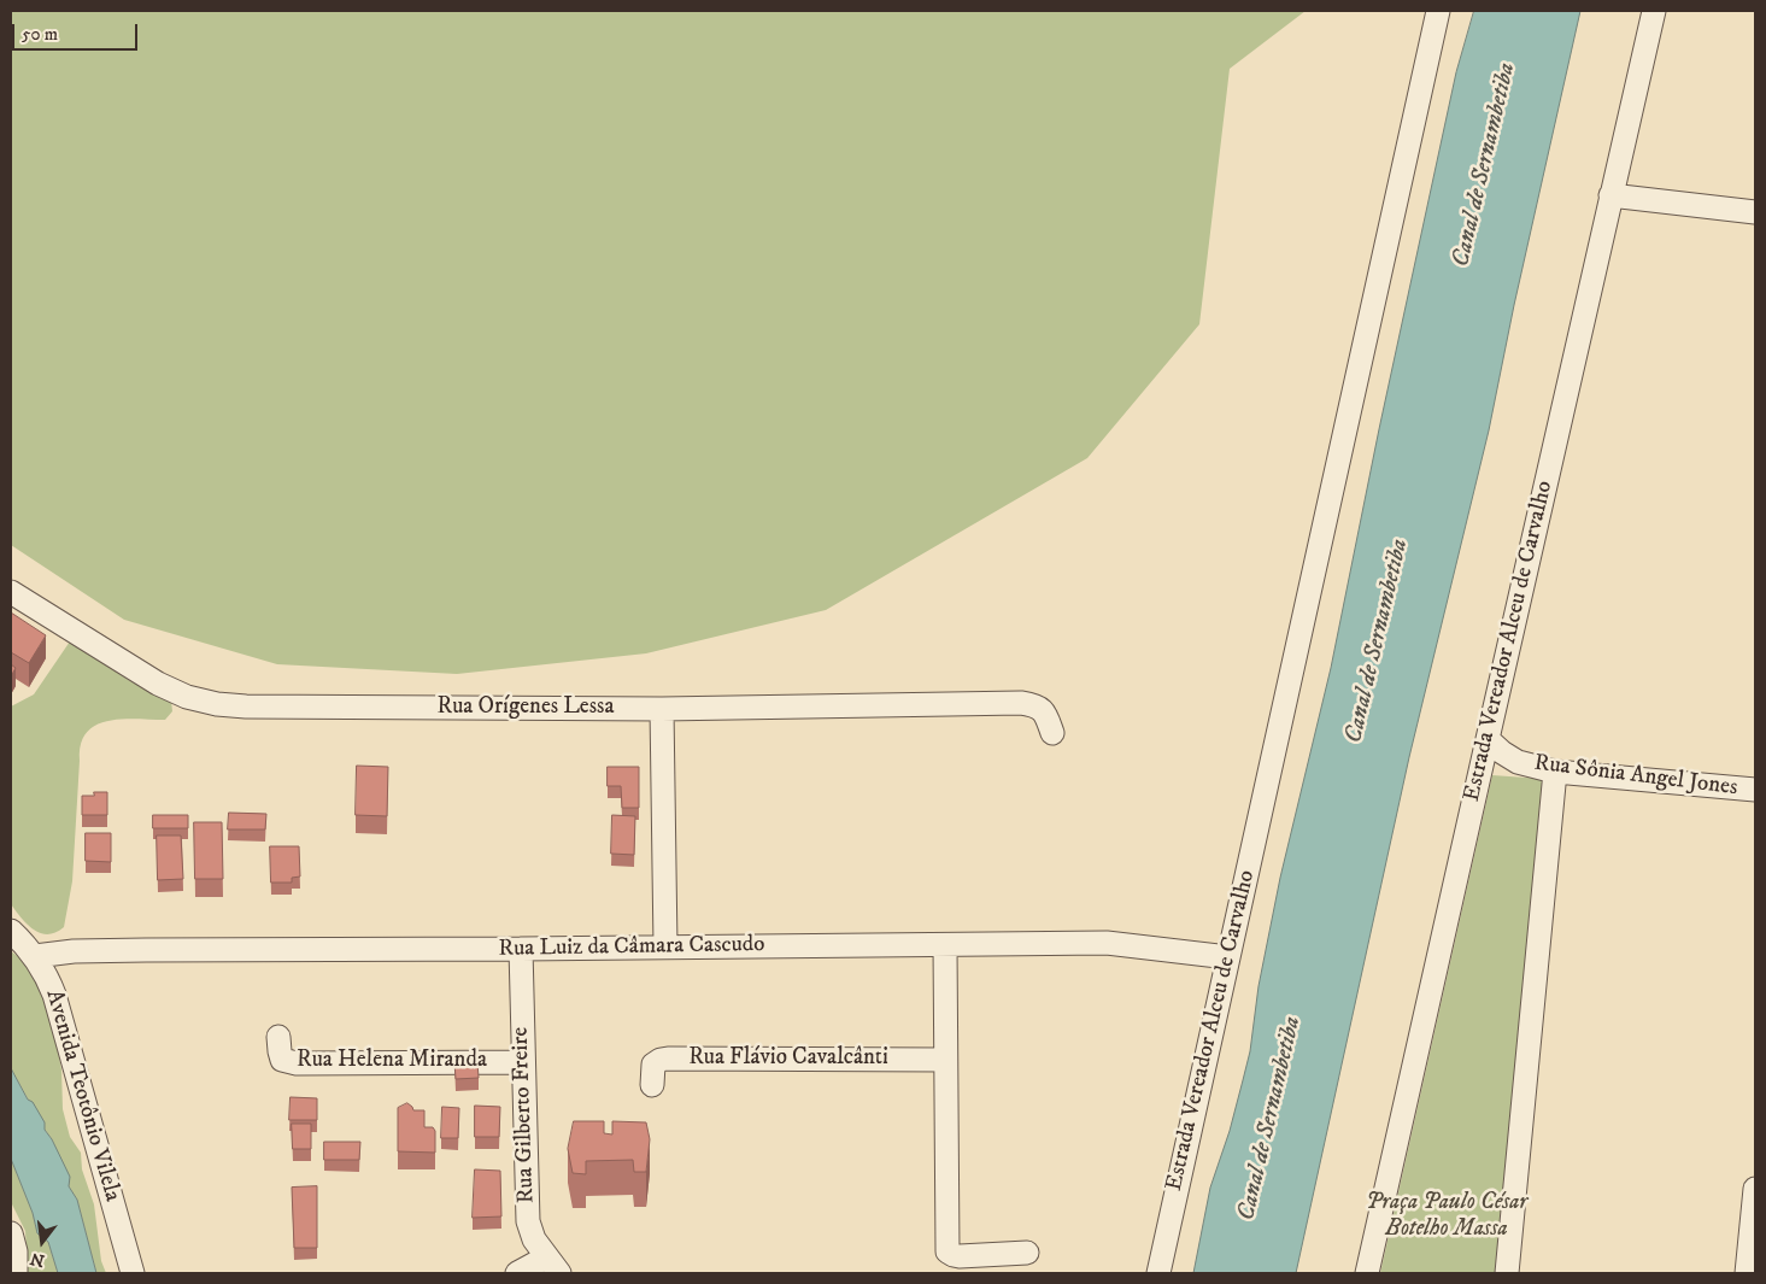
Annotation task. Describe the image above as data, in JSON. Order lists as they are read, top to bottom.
{
  "streets": {
    "street": [
      "Estrada Vereador Alceu de Carvalho",
      "Rua Orígenes Lessa",
      "Rua Sônia Angel Jones",
      "Rua Luiz da Câmara Cascudo",
      "Rua Flávio Cavalcânti",
      "Rua Helena Miranda",
      "Avenida Teotônio Vilela",
      "Rua Gilberto Freire"
    ]
  },
  "crossings": [
    ["Estrada Vereador Alceu de Carvalho", "Rua Sônia Angel Jones"],
    ["Estrada Vereador Alceu de Carvalho", "Rua Luiz da Câmara Cascudo"],
    ["Rua Luiz da Câmara Cascudo", "Avenida Teotônio Vilela"],
    ["Rua Luiz da Câmara Cascudo", "Rua Gilberto Freire"],
    ["Rua Helena Miranda", "Rua Gilberto Freire"]
  ],
  "water": ["Canal de Sernambetiba"],
  "parks": ["Praça Paulo César Botelho Massa"],
  "scale_bar": "50 m",
  "north": "bottom"
}
